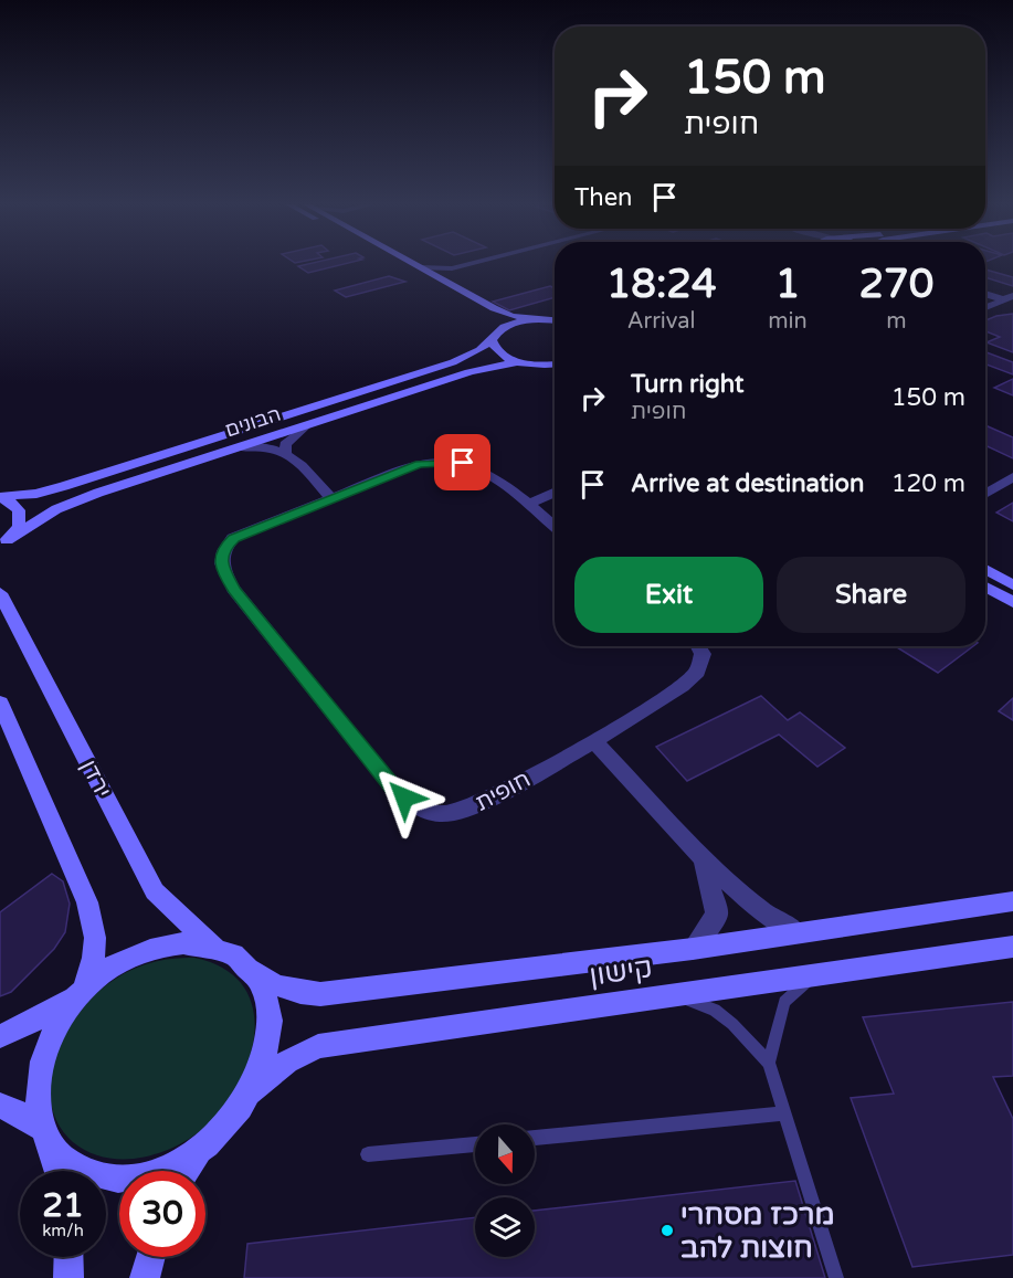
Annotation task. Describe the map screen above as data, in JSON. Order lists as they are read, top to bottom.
{
  "streets": {
    "street": [
      "הבונים",
      "ירדן",
      "חופית",
      "קישון"
    ]
  },
  "crossings": [
    ["ירדן", "קישון"]
  ],
  "places": ["מרכז מסחרי חוצות להב"],
  "north": "bottom",
  "page": {
    "turn": ["150 m", "חופית"],
    "then": "Then",
    "eta": [
      "18:24",
      "Arrival",
      "1",
      "min",
      "270",
      "m"
    ],
    "list": [
      {
        "name": "Turn right",
        "note": "חופית",
        "value": "150 m"
      },
      {
        "name": "Arrive at destination",
        "value": "120 m"
      }
    ],
    "buttons": ["Exit", "Share"],
    "speed": "21 km/h",
    "limit": "30"
  }
}
